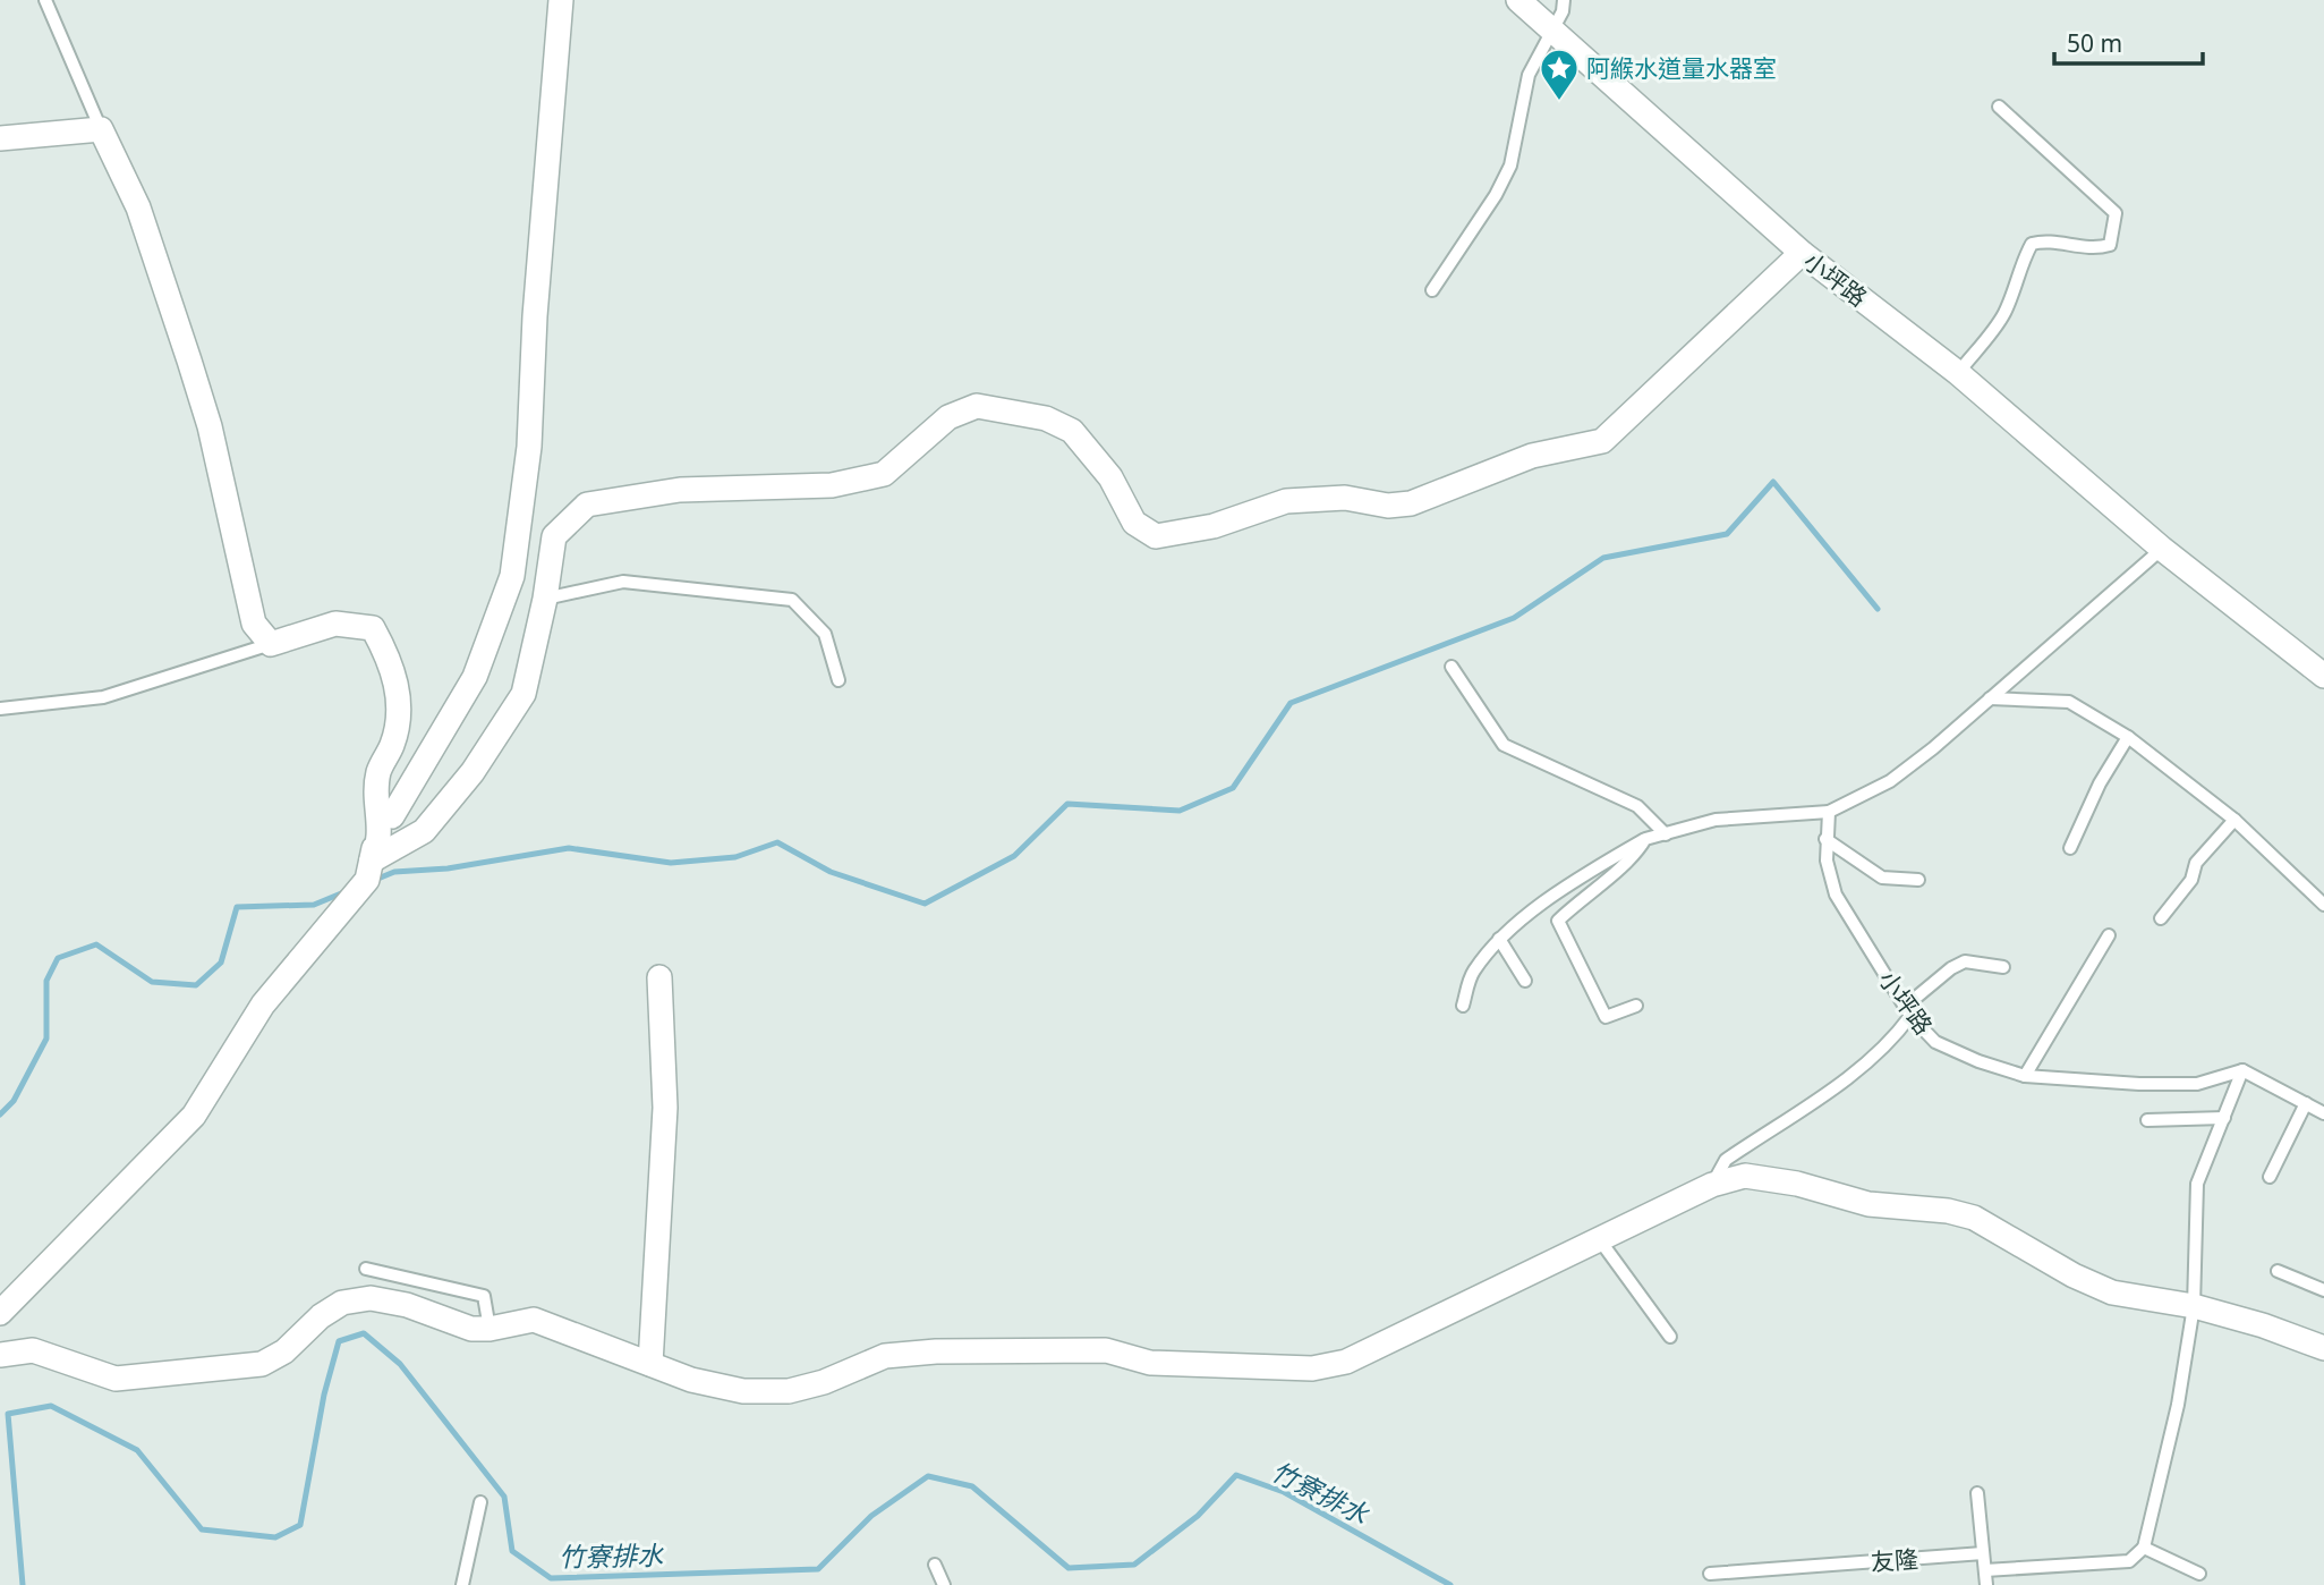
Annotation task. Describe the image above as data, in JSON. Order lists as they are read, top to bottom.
{
  "streets": {
    "street": ["小坪路"],
    "lane": ["友隆"]
  },
  "water": ["竹寮排水"],
  "places": {
    "place": ["阿緱水道量水器室"]
  },
  "scale_bar": "50 m"
}
